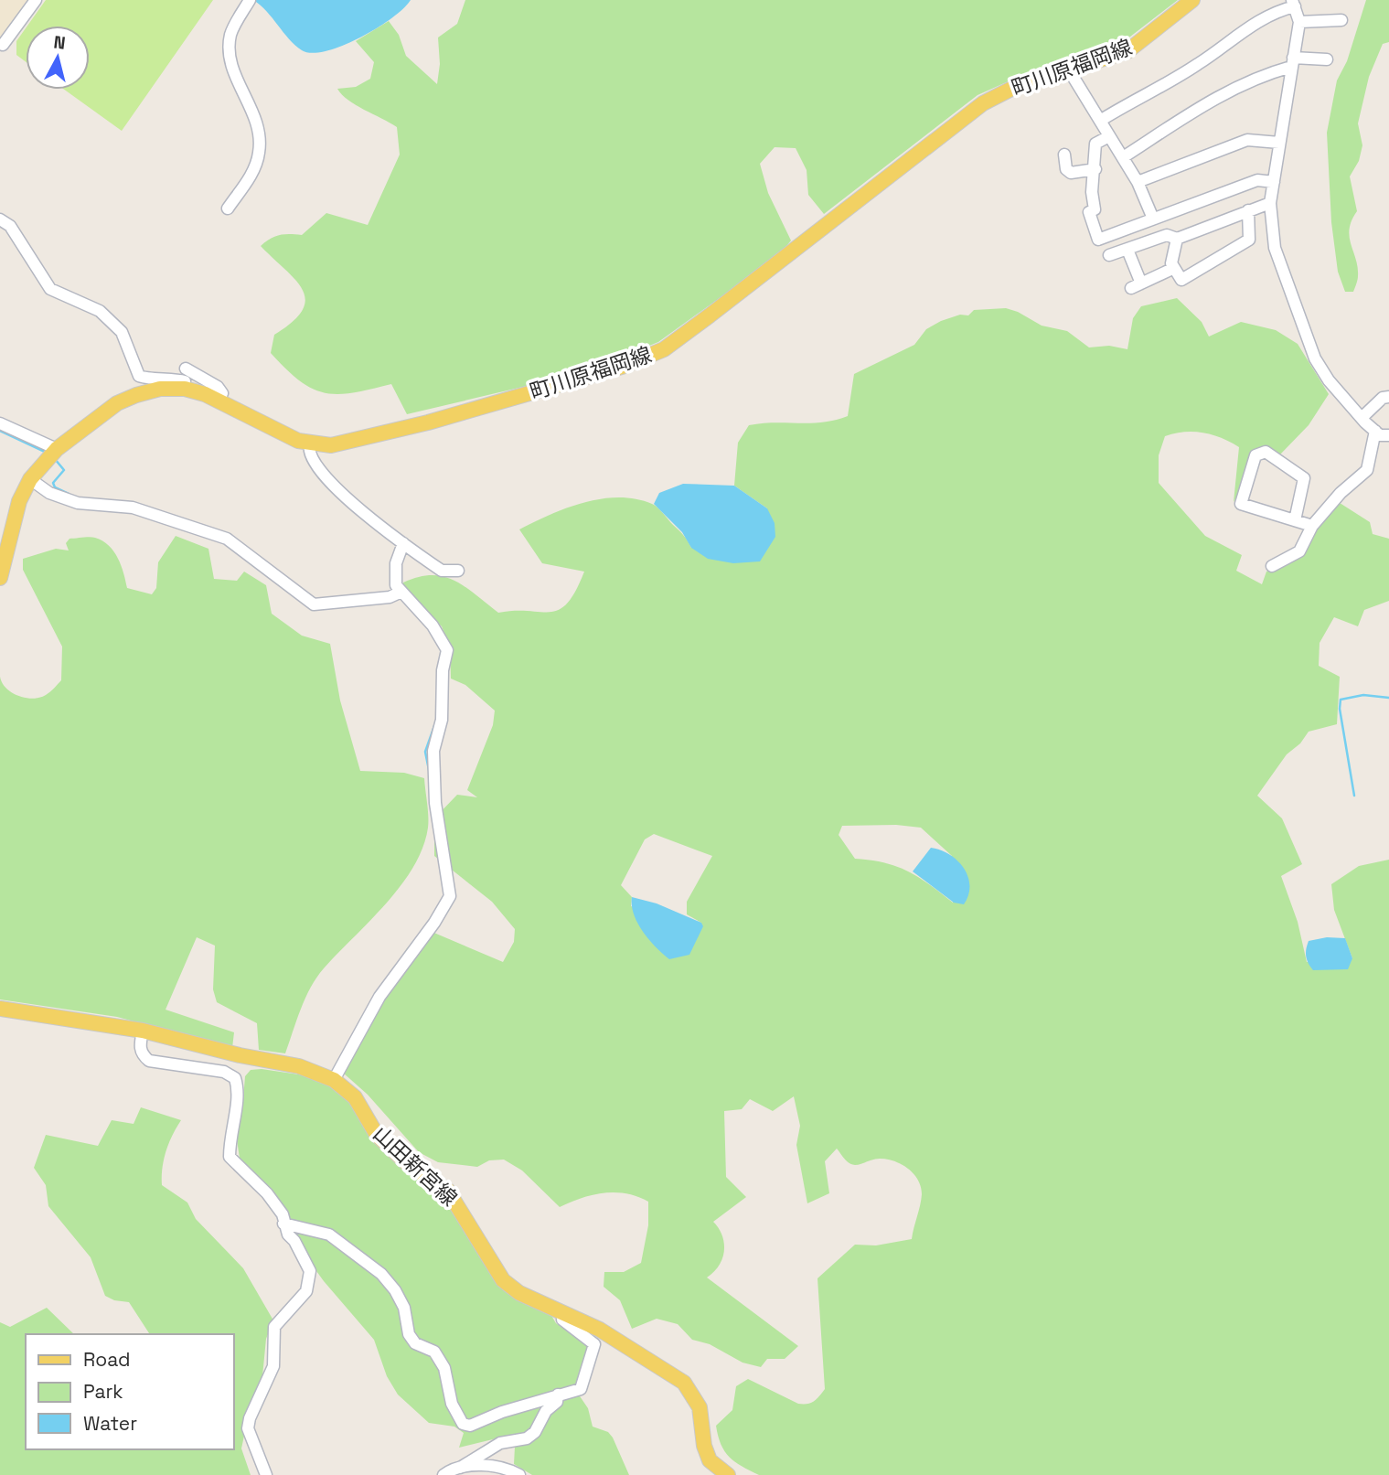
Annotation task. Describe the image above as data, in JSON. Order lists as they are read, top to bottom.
{
  "streets": {
    "main road": ["町川原福岡線", "山田新宮線"]
  },
  "legend": ["Road", "Park", "Water"],
  "north": "top"
}
